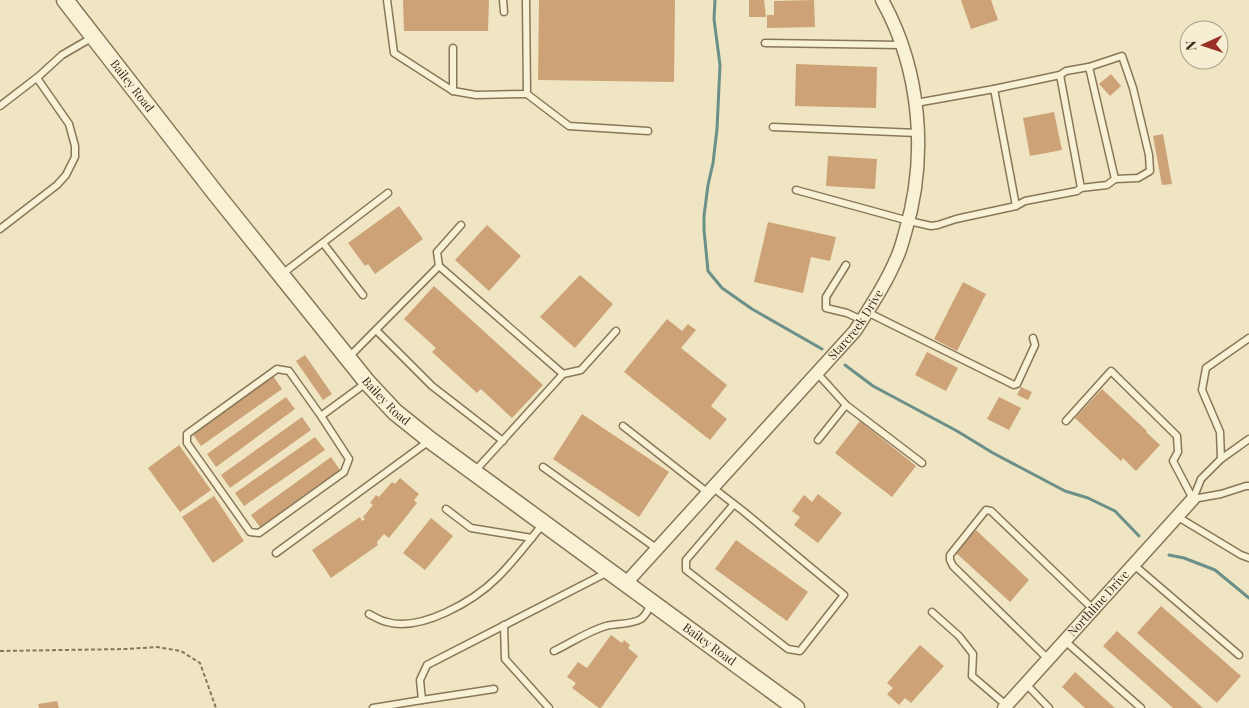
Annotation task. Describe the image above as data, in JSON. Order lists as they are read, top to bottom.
{
  "streets": {
    "street": ["Bailey Road", "Starcreek Drive", "Northline Drive"]
  },
  "crossings": [
    ["Bailey Road", "Starcreek Drive"]
  ],
  "north": "left"
}
